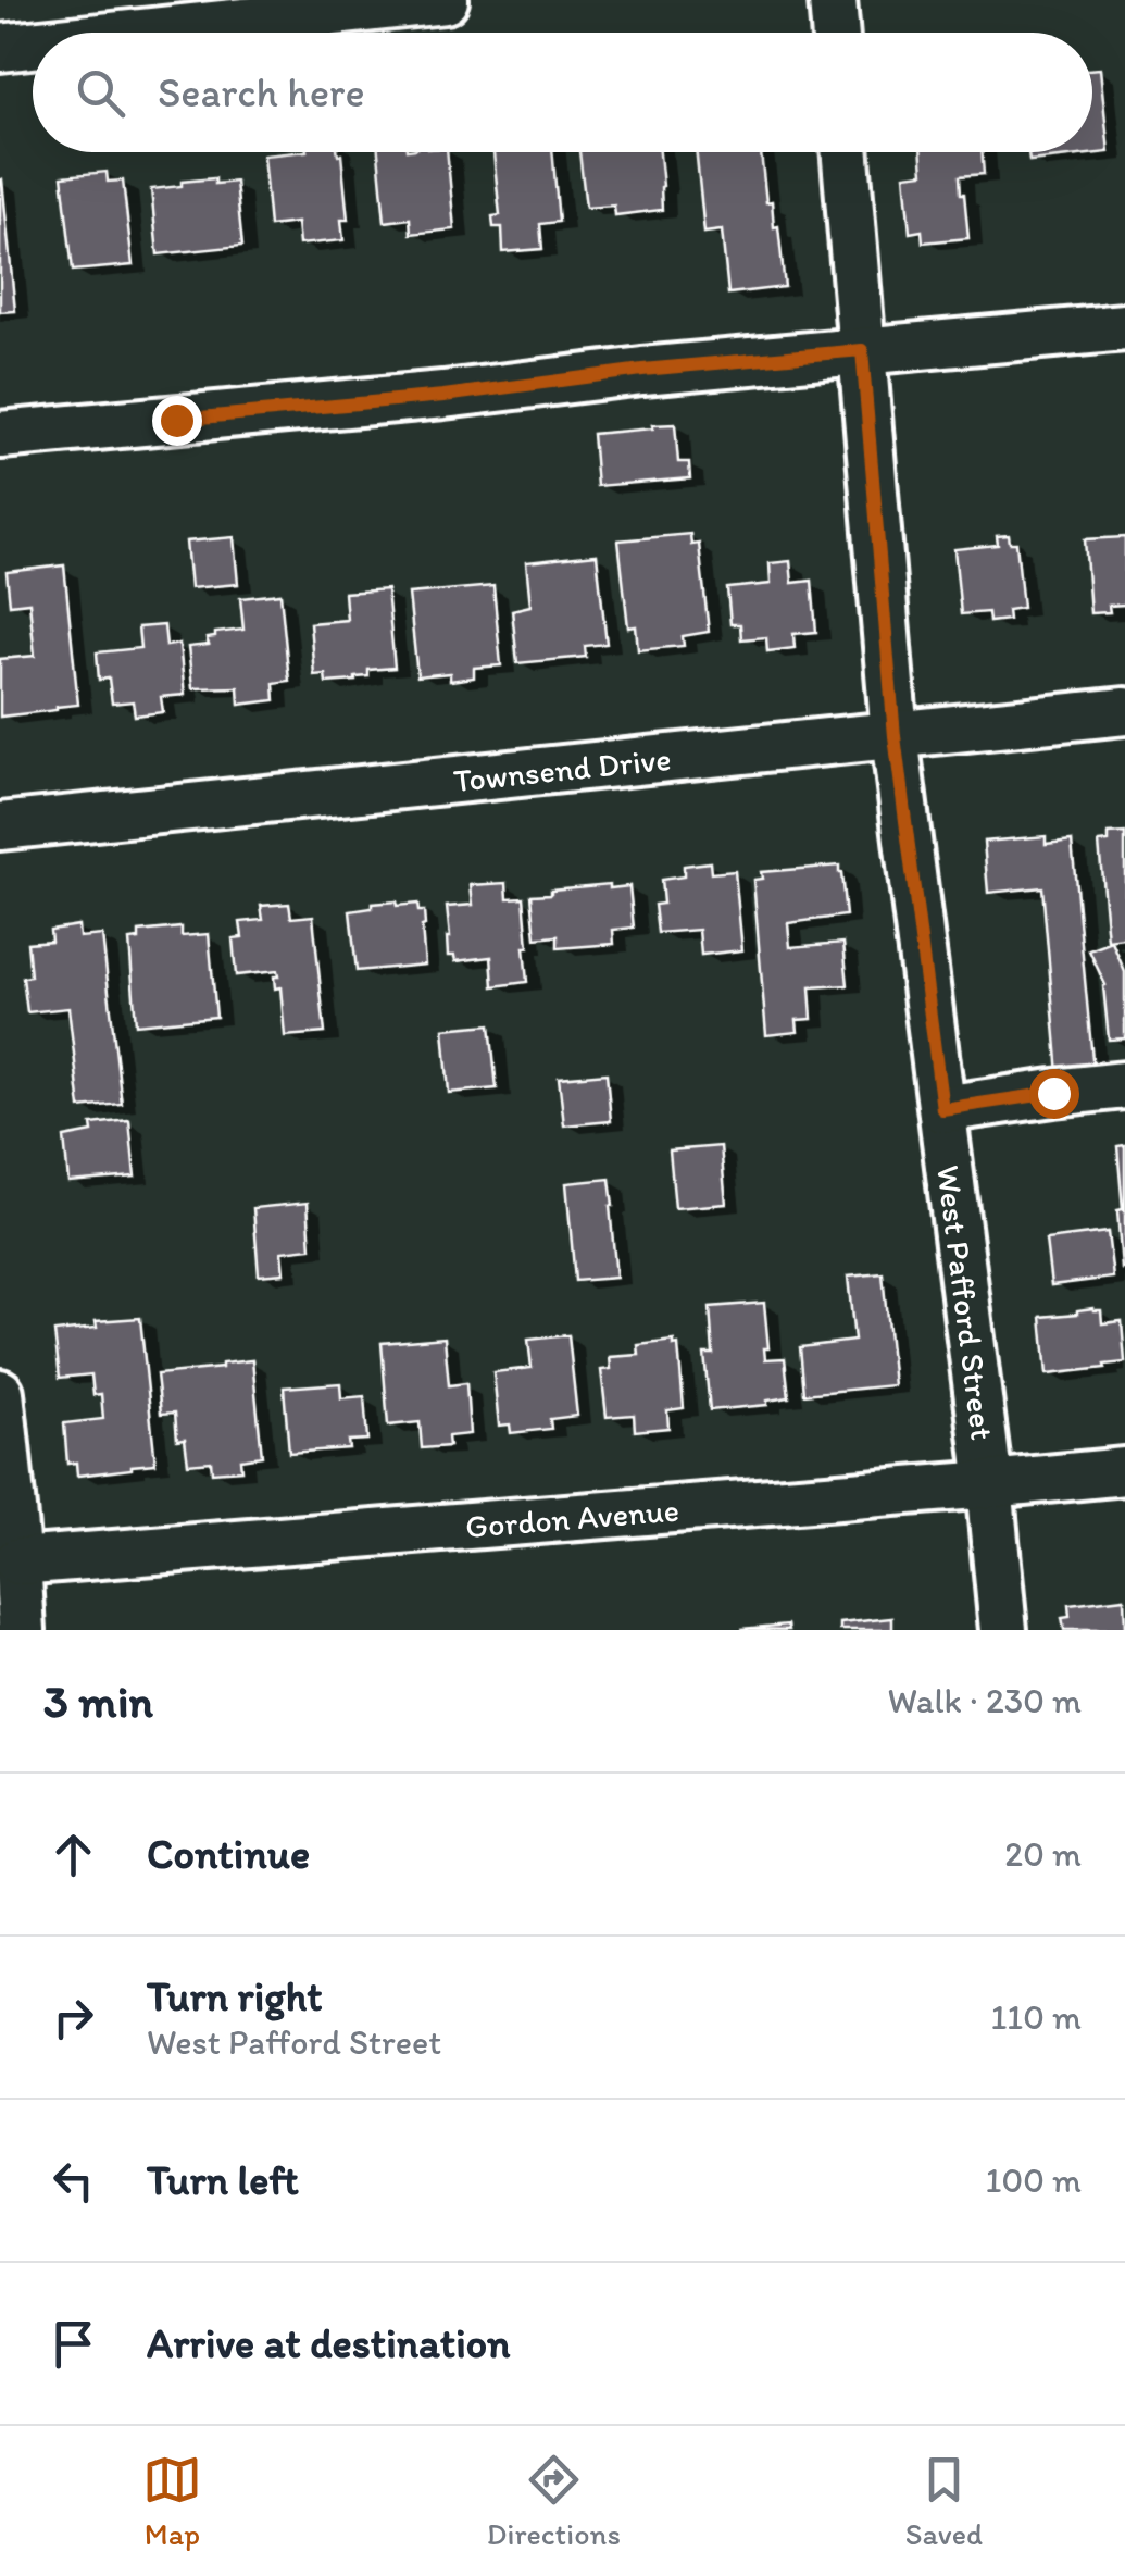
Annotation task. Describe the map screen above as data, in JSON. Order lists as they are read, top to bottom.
{
  "streets": {
    "street": ["Townsend Drive", "West Pafford Street", "Gordon Avenue"]
  },
  "crossings": [
    ["Townsend Drive", "West Pafford Street"],
    ["West Pafford Street", "Gordon Avenue"]
  ],
  "page": {
    "search": "Search here",
    "heading": ["3 min", "Walk · 230 m"],
    "list": [
      ["Continue", "20 m"],
      ["Turn right", "West Pafford Street", "110 m"],
      ["Turn left", "100 m"],
      "Arrive at destination"
    ],
    "nav": ["Map", "Directions", "Saved"]
  }
}
